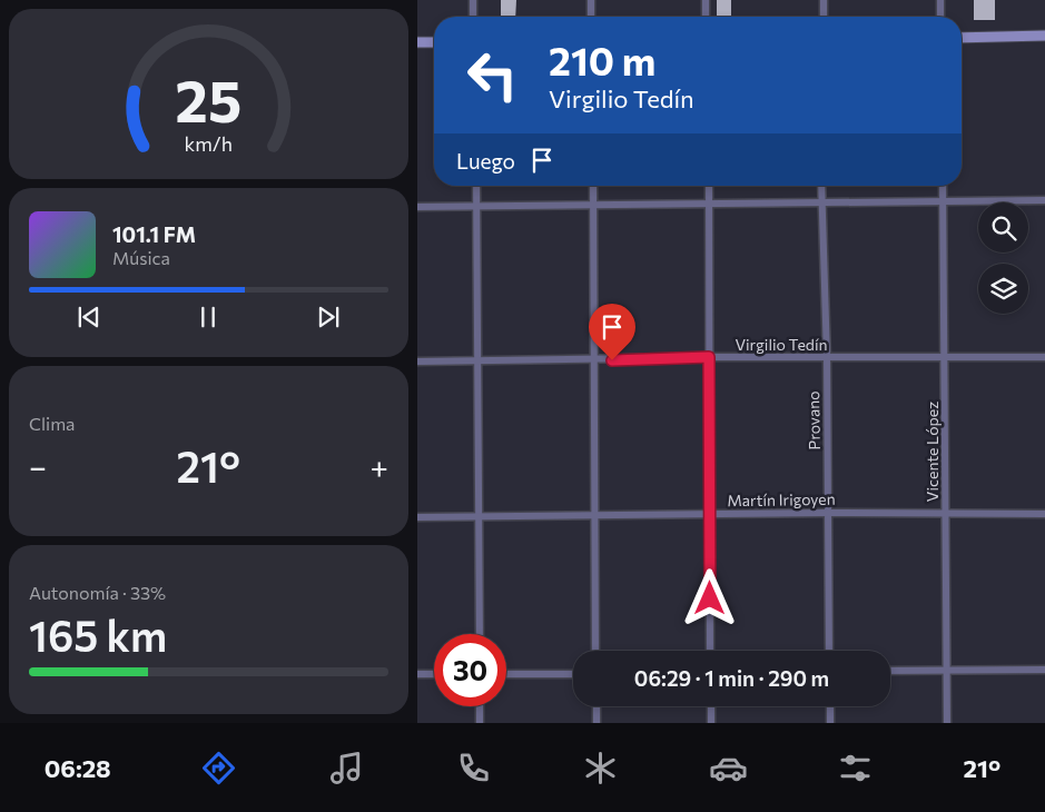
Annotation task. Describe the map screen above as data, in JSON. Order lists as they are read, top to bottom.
{
  "streets": {
    "street": [
      "Virgilio Tedín",
      "Provano",
      "Vicente López",
      "Martín Irigoyen"
    ]
  },
  "crossings": [
    ["Virgilio Tedín", "Provano"],
    ["Virgilio Tedín", "Vicente López"],
    ["Provano", "Martín Irigoyen"],
    ["Vicente López", "Martín Irigoyen"]
  ],
  "page": {
    "turn": ["210 m", "Virgilio Tedín"],
    "then": "Luego",
    "song": ["101.1 FM", "Música"],
    "tile": [
      "Clima",
      ["Autonomía · 33%", "165 km"]
    ],
    "heat": ["−", "21°", "+"],
    "limit": "30",
    "trip": "06:29 · 1 min · 290 m",
    "tabs": ["06:28", "21°"],
    "gauge": ["25", "km/h"]
  }
}
